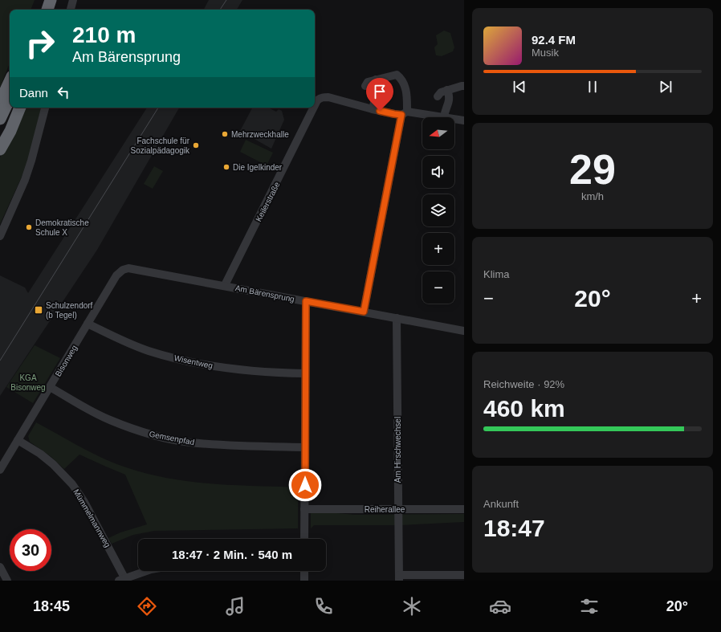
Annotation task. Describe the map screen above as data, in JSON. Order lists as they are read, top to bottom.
{
  "streets": {
    "street": [
      "Keilerstraße",
      "Am Bärensprung",
      "Bisonweg",
      "Wisentweg",
      "Gemsenpfad",
      "Am Hirschwechsel",
      "Reiherallee",
      "Mümmelmannweg"
    ]
  },
  "crossings": [
    ["Keilerstraße", "Am Bärensprung"],
    ["Am Bärensprung", "Bisonweg"],
    ["Am Bärensprung", "Am Hirschwechsel"],
    ["Bisonweg", "Wisentweg"],
    ["Bisonweg", "Gemsenpfad"],
    ["Bisonweg", "Mümmelmannweg"],
    ["Am Hirschwechsel", "Reiherallee"]
  ],
  "parks": ["KGA Bisonweg"],
  "places": {
    "other": [
      "Mehrzweckhalle",
      "Fachschule für Sozialpädagogik",
      "Die Igelkinder",
      "Demokratische Schule X"
    ],
    "transit": ["Schulzendorf (b Tegel)"]
  },
  "north": "left",
  "page": {
    "turn": ["210 m", "Am Bärensprung"],
    "song": ["92.4 FM", "Musik"],
    "then": "Dann",
    "map_buttons": ["+", "−"],
    "tile": [
      ["29", "km/h"],
      "Klima",
      ["Reichweite · 92%", "460 km"],
      ["Ankunft", "18:47"]
    ],
    "heat": ["−", "20°", "+"],
    "limit": "30",
    "trip": "18:47 · 2 Min. · 540 m",
    "tabs": ["18:45", "20°"]
  }
}
